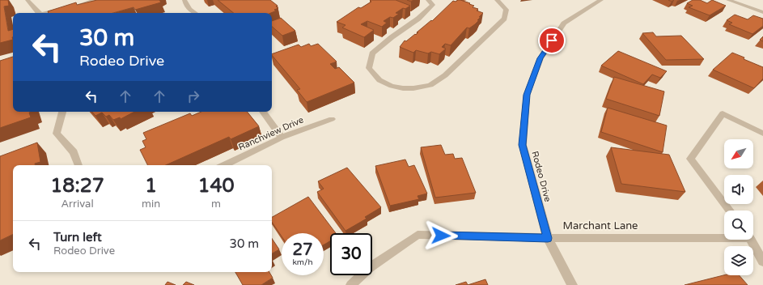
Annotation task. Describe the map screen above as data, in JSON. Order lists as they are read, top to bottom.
{
  "streets": {
    "street": ["Ranchview Drive", "Rodeo Drive", "Marchant Lane"]
  },
  "crossings": [
    ["Rodeo Drive", "Marchant Lane"]
  ],
  "north": "bottom left",
  "page": {
    "turn": ["30 m", "Rodeo Drive"],
    "eta": [
      "18:27",
      "Arrival",
      "1",
      "min",
      "140",
      "m"
    ],
    "list": [
      {
        "name": "Turn left",
        "note": "Rodeo Drive",
        "value": "30 m"
      }
    ],
    "speed": "27 km/h",
    "limit": "30"
  }
}
